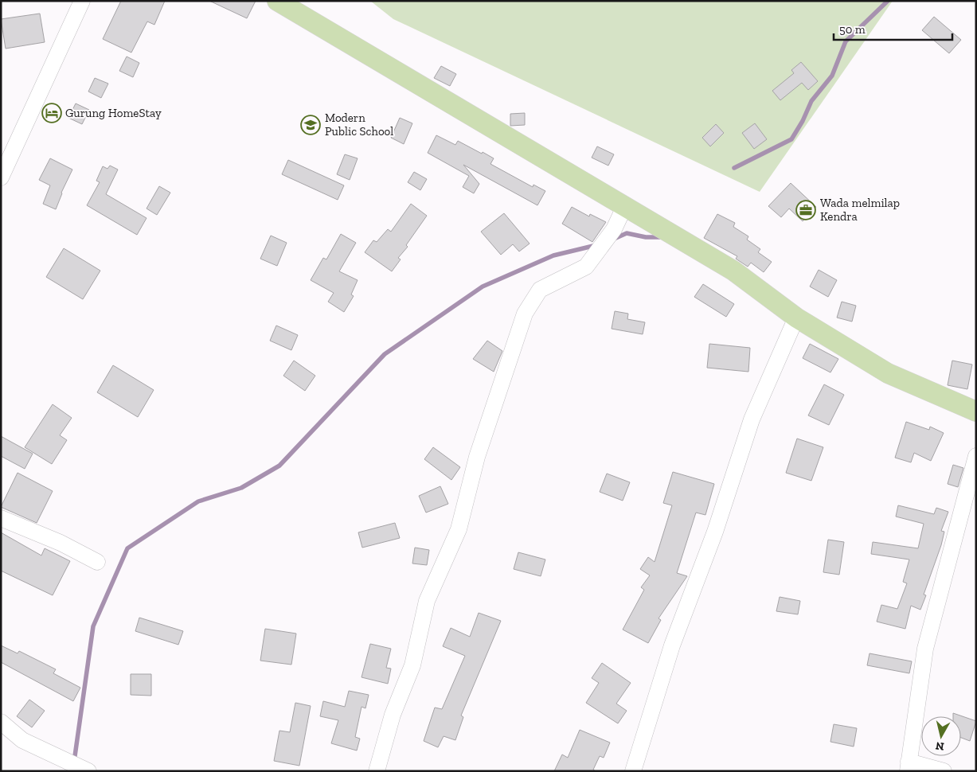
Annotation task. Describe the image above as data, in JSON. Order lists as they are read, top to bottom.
{
  "places": {
    "hotel": ["Gurung HomeStay"],
    "school or university": ["Modern Public School"],
    "office": ["Wada melmilap Kendra"]
  },
  "scale_bar": "50 m",
  "north": "bottom"
}
